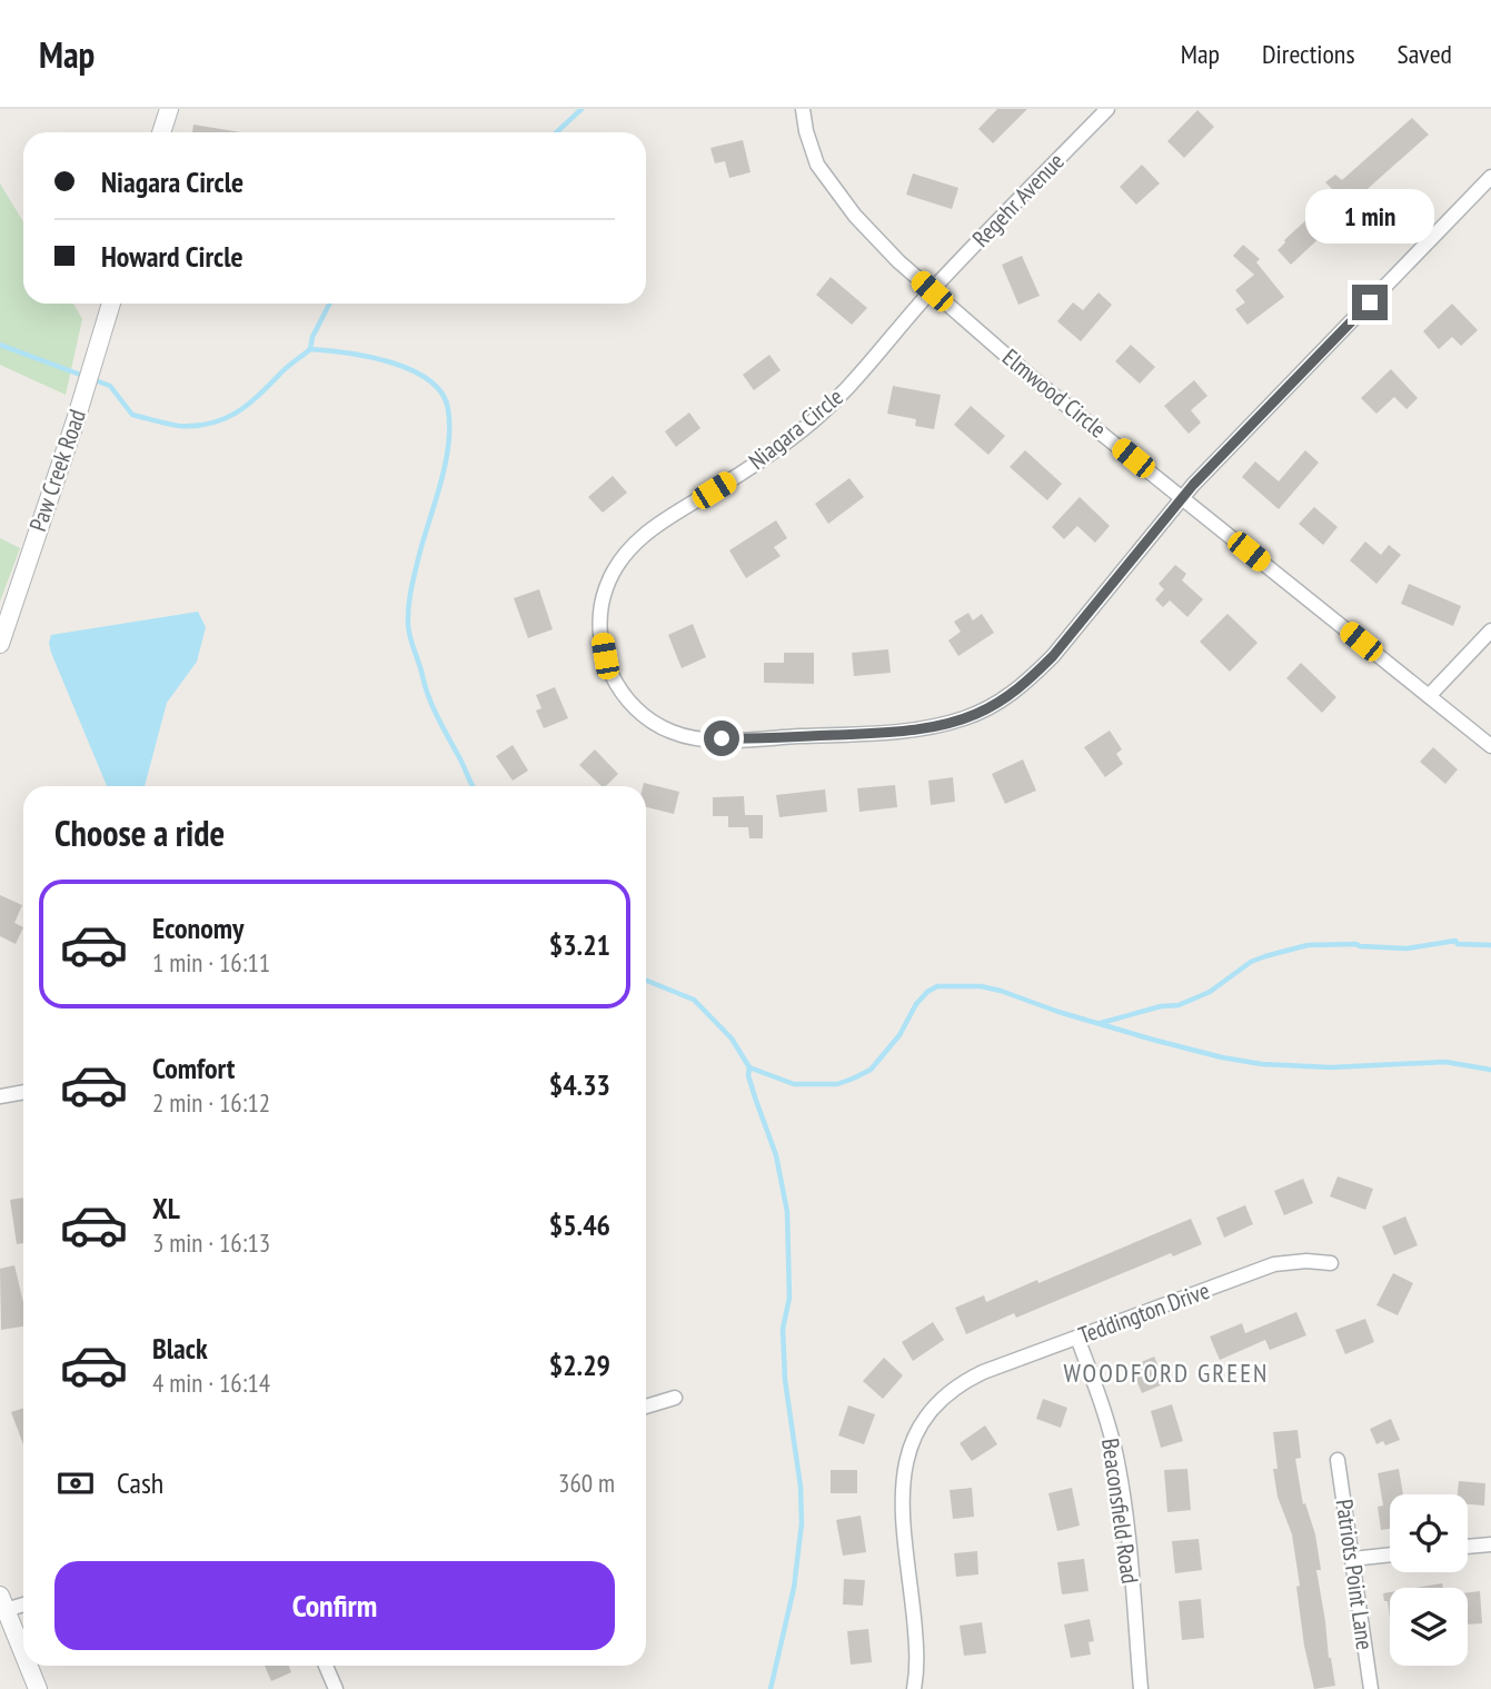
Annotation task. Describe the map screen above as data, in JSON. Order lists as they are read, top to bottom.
{
  "streets": {
    "street": [
      "Regehr Avenue",
      "Elmwood Circle",
      "Niagara Circle",
      "Paw Creek Road",
      "Teddington Drive",
      "Beaconsfield Road",
      "Patriots Point Lane"
    ]
  },
  "crossings": [
    ["Regehr Avenue", "Elmwood Circle"],
    ["Regehr Avenue", "Niagara Circle"],
    ["Elmwood Circle", "Niagara Circle"],
    ["Teddington Drive", "Beaconsfield Road"]
  ],
  "districts": ["WOODFORD GREEN"],
  "page": {
    "header": "Map",
    "nav": ["Map", "Directions", "Saved"],
    "banner": ["Niagara Circle", "Howard Circle"],
    "bubble": "1 min",
    "heading": "Choose a ride",
    "list": [
      {
        "name": "Economy",
        "note": "1 min · 16:11",
        "value": "$3.21"
      },
      {
        "name": "Comfort",
        "note": "2 min · 16:12",
        "value": "$4.33"
      },
      {
        "name": "XL",
        "note": "3 min · 16:13",
        "value": "$5.46"
      },
      {
        "name": "Black",
        "note": "4 min · 16:14",
        "value": "$2.29"
      }
    ],
    "pay": ["Cash", "360 m"],
    "buttons": "Confirm"
  }
}
